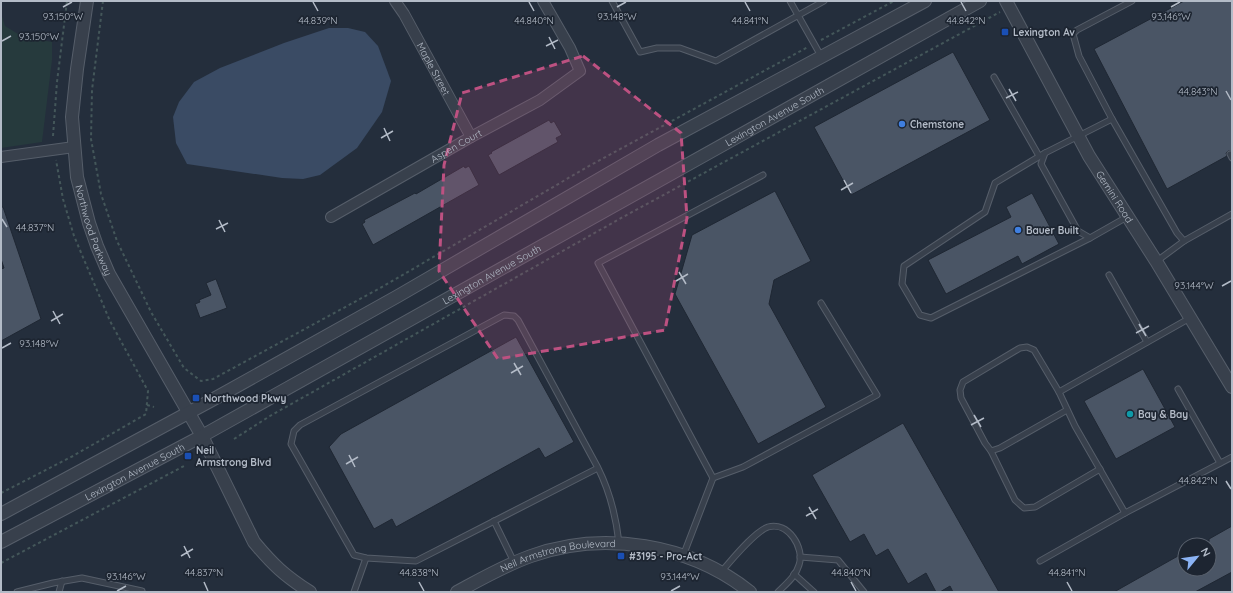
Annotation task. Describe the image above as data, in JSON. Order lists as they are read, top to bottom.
{
  "streets": {
    "street": [
      "Maple Street",
      "Lexington Avenue South",
      "Aspen Court",
      "Gemini Road",
      "Northwood Parkway",
      "Neil Armstrong Boulevard"
    ]
  },
  "crossings": [
    ["Maple Street", "Aspen Court"],
    ["Lexington Avenue South", "Northwood Parkway"]
  ],
  "places": {
    "transit": [
      "Lexington Av",
      "Northwood Pkwy",
      "Neil Armstrong Blvd",
      "#3195 - Pro-Act"
    ],
    "other": ["Chemstone", "Bauer Built", "Bay & Bay"]
  },
  "north": "top right",
  "coordinates": [
    "93.150°W",
    "93.148°W",
    "93.146°W",
    "44.839°N",
    "44.840°N",
    "44.841°N",
    "44.842°N",
    "44.843°N",
    "44.837°N",
    "93.144°W",
    "44.838°N"
  ]
}
